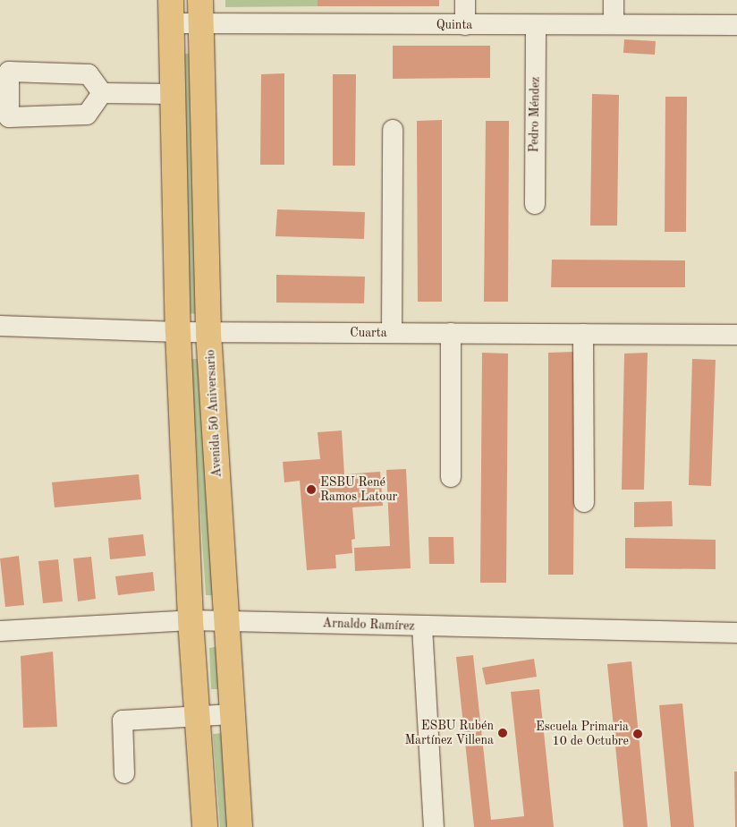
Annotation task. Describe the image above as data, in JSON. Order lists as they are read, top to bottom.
{
  "streets": {
    "main road": ["Avenida 50 Aniversario"],
    "street": [
      "Quinta",
      "Pedro Méndez",
      "Cuarta",
      "Arnaldo Ramírez"
    ]
  },
  "crossings": [
    ["Quinta", "Pedro Méndez"],
    ["Quinta", "Avenida 50 Aniversario"],
    ["Cuarta", "Avenida 50 Aniversario"],
    ["Avenida 50 Aniversario", "Arnaldo Ramírez"]
  ],
  "places": ["ESBU René Ramos Latour", "ESBU Rubén Martínez Villena", "Escuela Primaria 10 de Octubre"]
}
